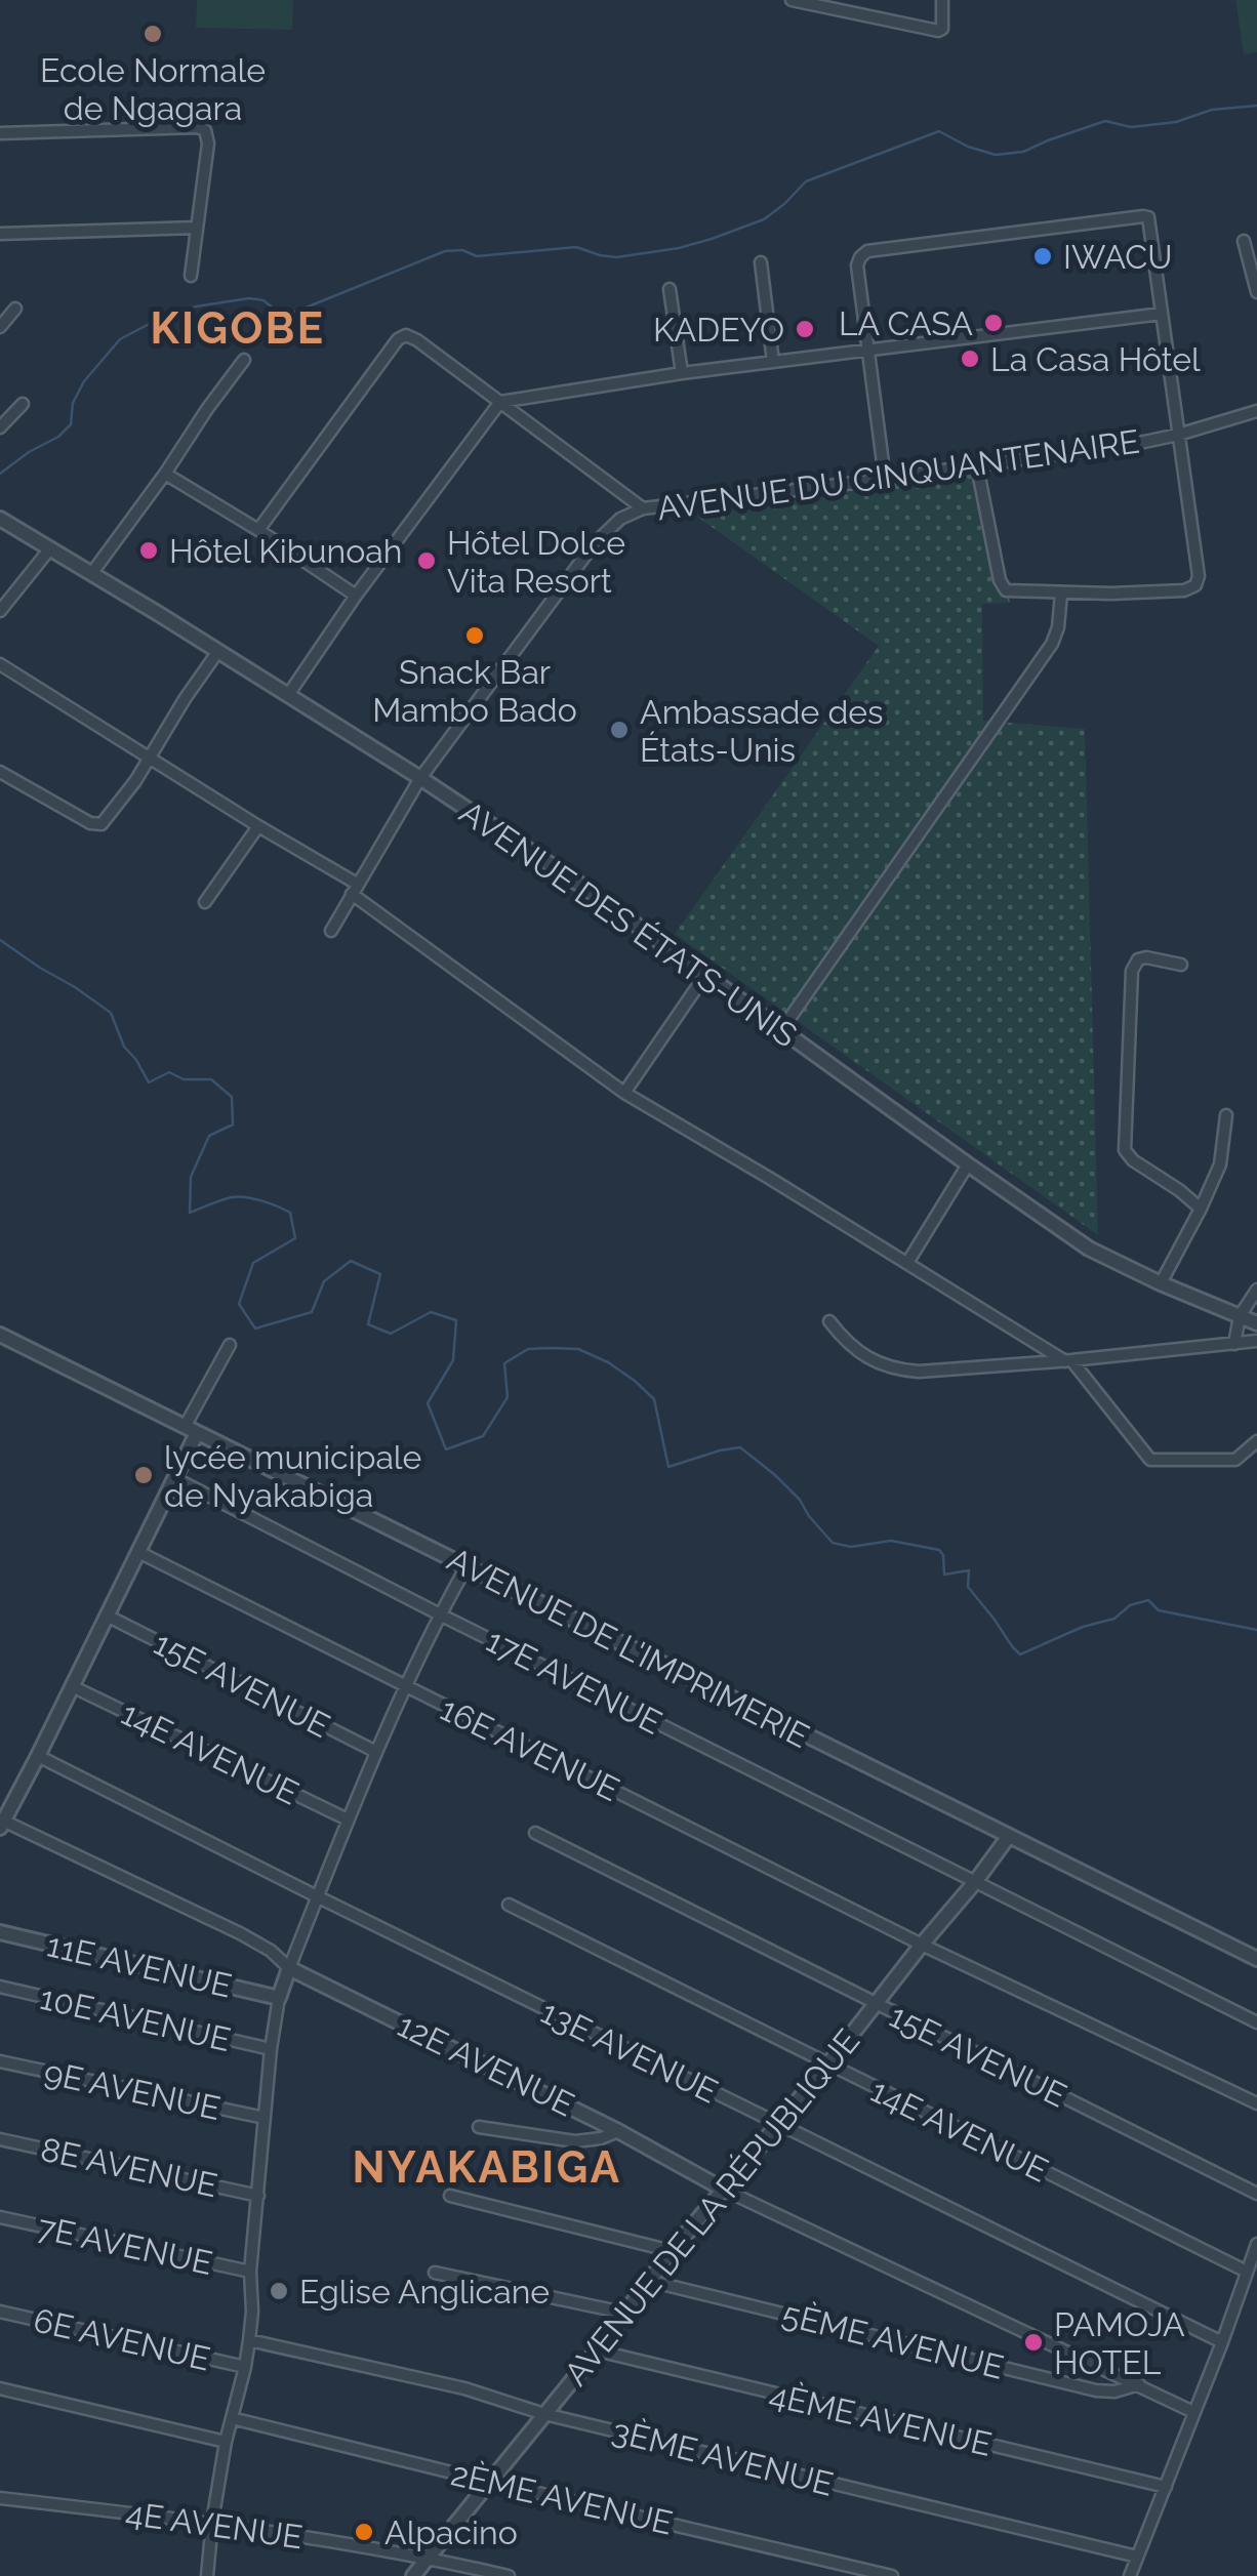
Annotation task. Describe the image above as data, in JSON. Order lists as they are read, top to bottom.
{
  "streets": {
    "street": [
      "AVENUE DU CINQUANTENAIRE",
      "AVENUE DES ÉTATS-UNIS",
      "AVENUE DE L'IMPRIMERIE",
      "17E AVENUE",
      "15E AVENUE",
      "16E AVENUE",
      "14E AVENUE",
      "11E AVENUE",
      "10E AVENUE",
      "13E AVENUE",
      "12E AVENUE",
      "9E AVENUE",
      "8E AVENUE",
      "AVENUE DE LA RÉPUBLIQUE",
      "7E AVENUE",
      "6E AVENUE",
      "5ÈME AVENUE",
      "4ÈME AVENUE",
      "3ÈME AVENUE",
      "2ÈME AVENUE",
      "4E AVENUE"
    ]
  },
  "crossings": [
    ["AVENUE DU CINQUANTENAIRE", "AVENUE DES ÉTATS-UNIS"],
    ["AVENUE DE L'IMPRIMERIE", "AVENUE DE LA RÉPUBLIQUE"],
    ["17E AVENUE", "AVENUE DE LA RÉPUBLIQUE"],
    ["15E AVENUE", "AVENUE DE LA RÉPUBLIQUE"],
    ["16E AVENUE", "AVENUE DE LA RÉPUBLIQUE"],
    ["14E AVENUE", "AVENUE DE LA RÉPUBLIQUE"],
    ["13E AVENUE", "AVENUE DE LA RÉPUBLIQUE"],
    ["12E AVENUE", "AVENUE DE LA RÉPUBLIQUE"],
    ["12E AVENUE", "5ÈME AVENUE"],
    ["AVENUE DE LA RÉPUBLIQUE", "5ÈME AVENUE"],
    ["AVENUE DE LA RÉPUBLIQUE", "4ÈME AVENUE"],
    ["AVENUE DE LA RÉPUBLIQUE", "3ÈME AVENUE"],
    ["AVENUE DE LA RÉPUBLIQUE", "2ÈME AVENUE"],
    ["AVENUE DE LA RÉPUBLIQUE", "4E AVENUE"]
  ],
  "districts": ["KIGOBE", "NYAKABIGA"],
  "places": [
    "Ecole Normale de Ngagara",
    "IWACU",
    "LA CASA",
    "KADEYO",
    "La Casa Hôtel",
    "Hôtel Kibunoah",
    "Hôtel Dolce Vita Resort",
    "Snack Bar Mambo Bado",
    "Ambassade des États-Unis",
    "lycée municipale de Nyakabiga",
    "Eglise Anglicane",
    "PAMOJA HOTEL",
    "Alpacino"
  ]
}
